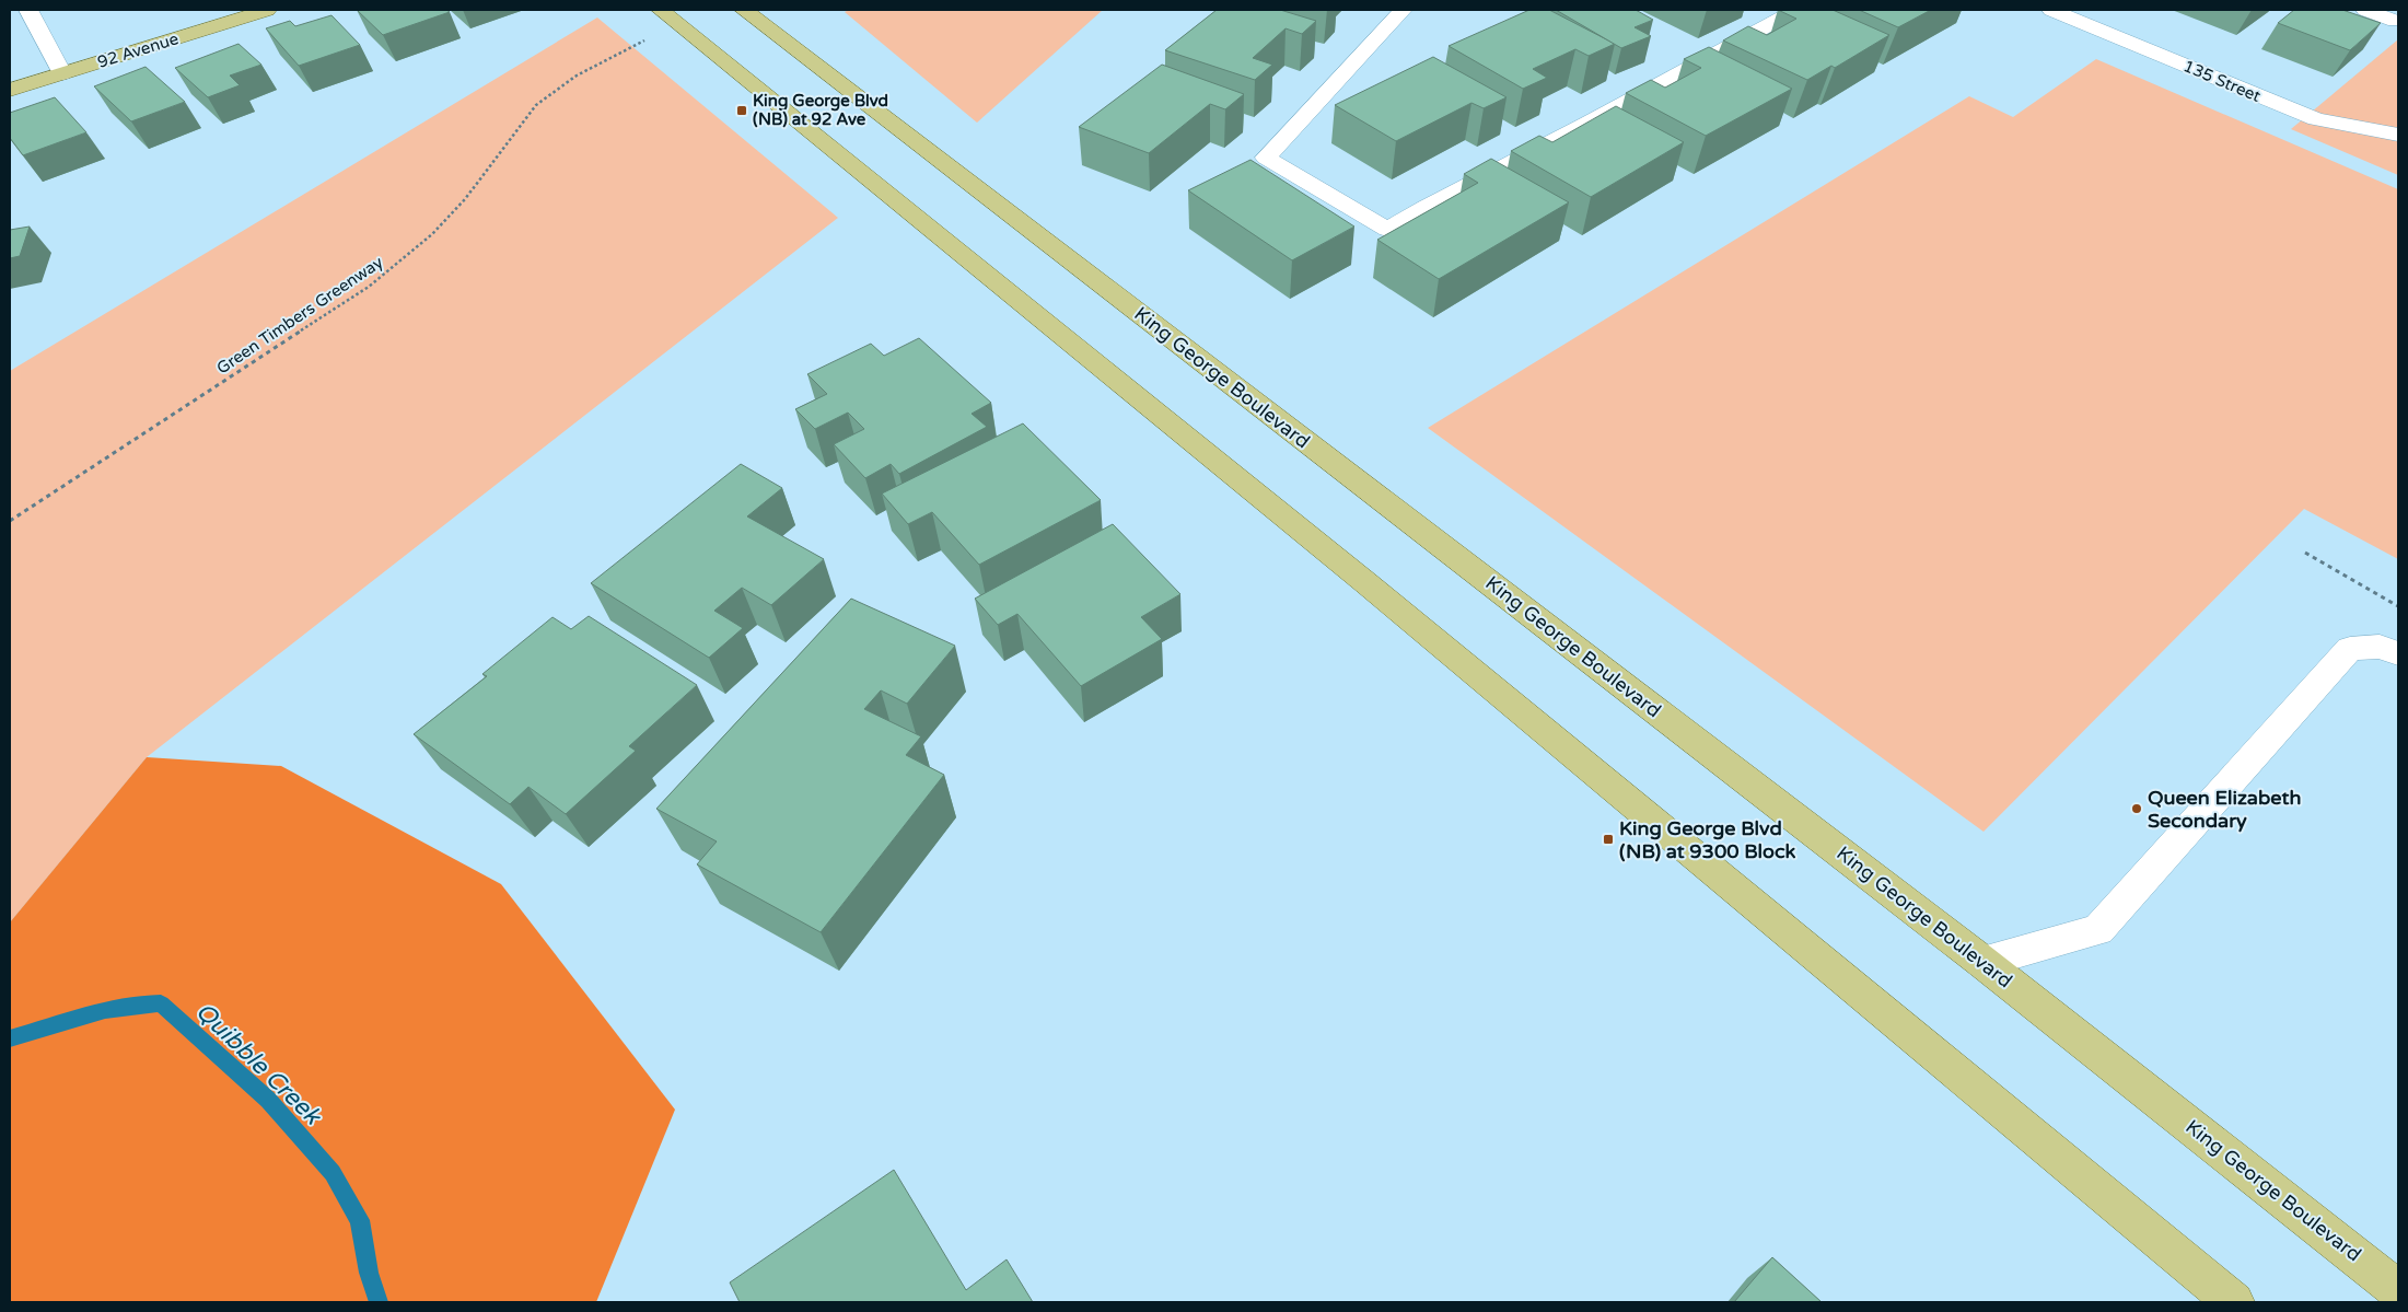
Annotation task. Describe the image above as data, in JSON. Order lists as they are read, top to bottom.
{
  "streets": {
    "main road": ["92 Avenue", "King George Boulevard"],
    "street": ["135 Street"],
    "path": ["Green Timbers Greenway"]
  },
  "water": ["Quibble Creek"],
  "places": {
    "transit": ["King George Blvd (NB) at 92 Ave", "King George Blvd (NB) at 9300 Block"],
    "other": ["Queen Elizabeth Secondary"]
  }
}
